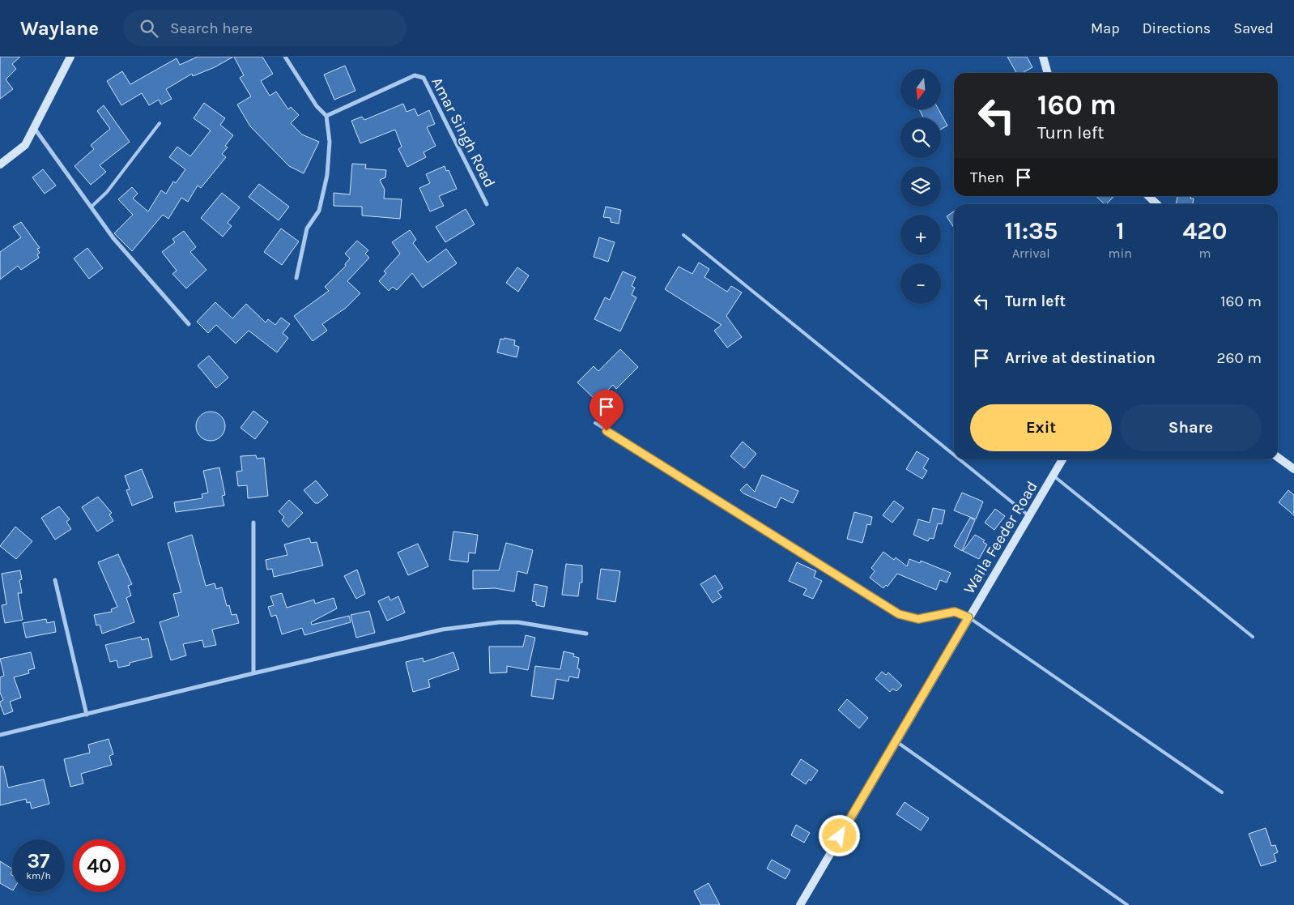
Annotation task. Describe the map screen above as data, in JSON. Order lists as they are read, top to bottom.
{
  "streets": {
    "street": ["Amar Singh Road", "Waila Feeder Road"]
  },
  "north": "bottom",
  "page": {
    "header": "Waylane",
    "search": "Search here",
    "nav": ["Map", "Directions", "Saved"],
    "map_buttons": ["+", "−"],
    "turn": ["160 m", "Turn left"],
    "then": "Then",
    "eta": [
      "11:35",
      "Arrival",
      "1",
      "min",
      "420",
      "m"
    ],
    "list": [
      {
        "name": "Turn left",
        "value": "160 m"
      },
      {
        "name": "Arrive at destination",
        "value": "260 m"
      }
    ],
    "buttons": ["Exit", "Share"],
    "speed": "37 km/h",
    "limit": "40"
  }
}
